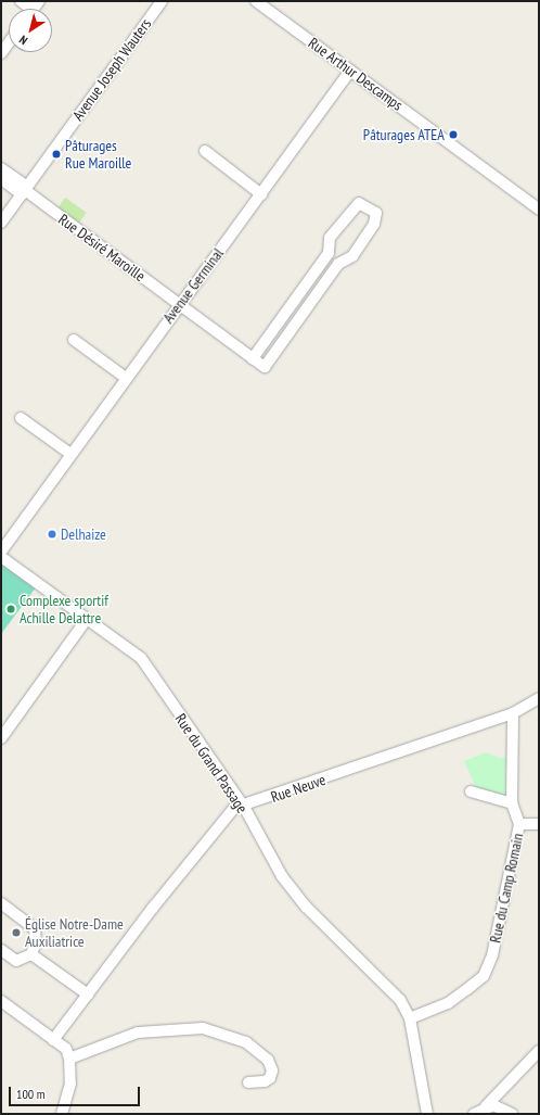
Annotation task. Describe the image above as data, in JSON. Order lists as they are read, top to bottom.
{
  "streets": {
    "street": [
      "Avenue Joseph Wauters",
      "Rue Arthur Descamps",
      "Rue Désiré Maroille",
      "Avenue Germinal",
      "Rue du Grand Passage",
      "Rue Neuve",
      "Rue du Camp Romain"
    ]
  },
  "crossings": [
    ["Avenue Joseph Wauters", "Rue Désiré Maroille"],
    ["Rue Arthur Descamps", "Avenue Germinal"],
    ["Rue Désiré Maroille", "Avenue Germinal"],
    ["Rue du Grand Passage", "Rue Neuve"],
    ["Rue du Grand Passage", "Rue du Camp Romain"],
    ["Rue Neuve", "Rue du Camp Romain"]
  ],
  "places": [
    "Pâturages ATEA",
    "Pâturages Rue Maroille",
    "Delhaize",
    "Complexe sportif Achille Delattre",
    "Église Notre-Dame Auxiliatrice"
  ],
  "scale_bar": "100 m",
  "north": "bottom left"
}
